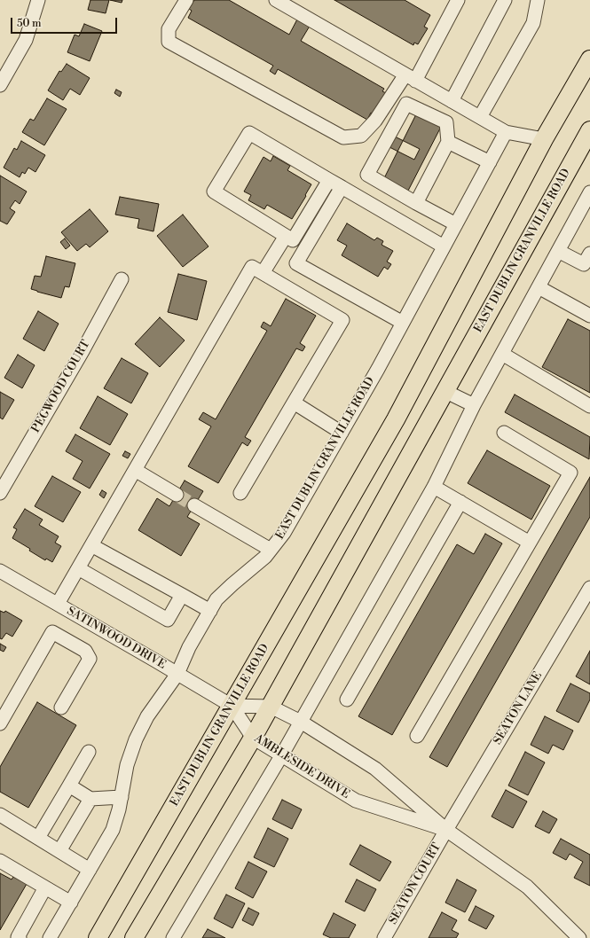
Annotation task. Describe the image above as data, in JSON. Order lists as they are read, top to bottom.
{
  "streets": {
    "main road": ["EAST DUBLIN GRANVILLE ROAD"],
    "street": [
      "PEGWOOD COURT",
      "SATINWOOD DRIVE",
      "SEATON LANE",
      "AMBLESIDE DRIVE",
      "SEATON COURT"
    ]
  },
  "crossings": [
    ["EAST DUBLIN GRANVILLE ROAD", "SATINWOOD DRIVE"],
    ["EAST DUBLIN GRANVILLE ROAD", "AMBLESIDE DRIVE"],
    ["SATINWOOD DRIVE", "AMBLESIDE DRIVE"],
    ["SEATON LANE", "AMBLESIDE DRIVE"],
    ["SEATON LANE", "SEATON COURT"],
    ["AMBLESIDE DRIVE", "SEATON COURT"]
  ],
  "scale_bar": "50 m"
}
